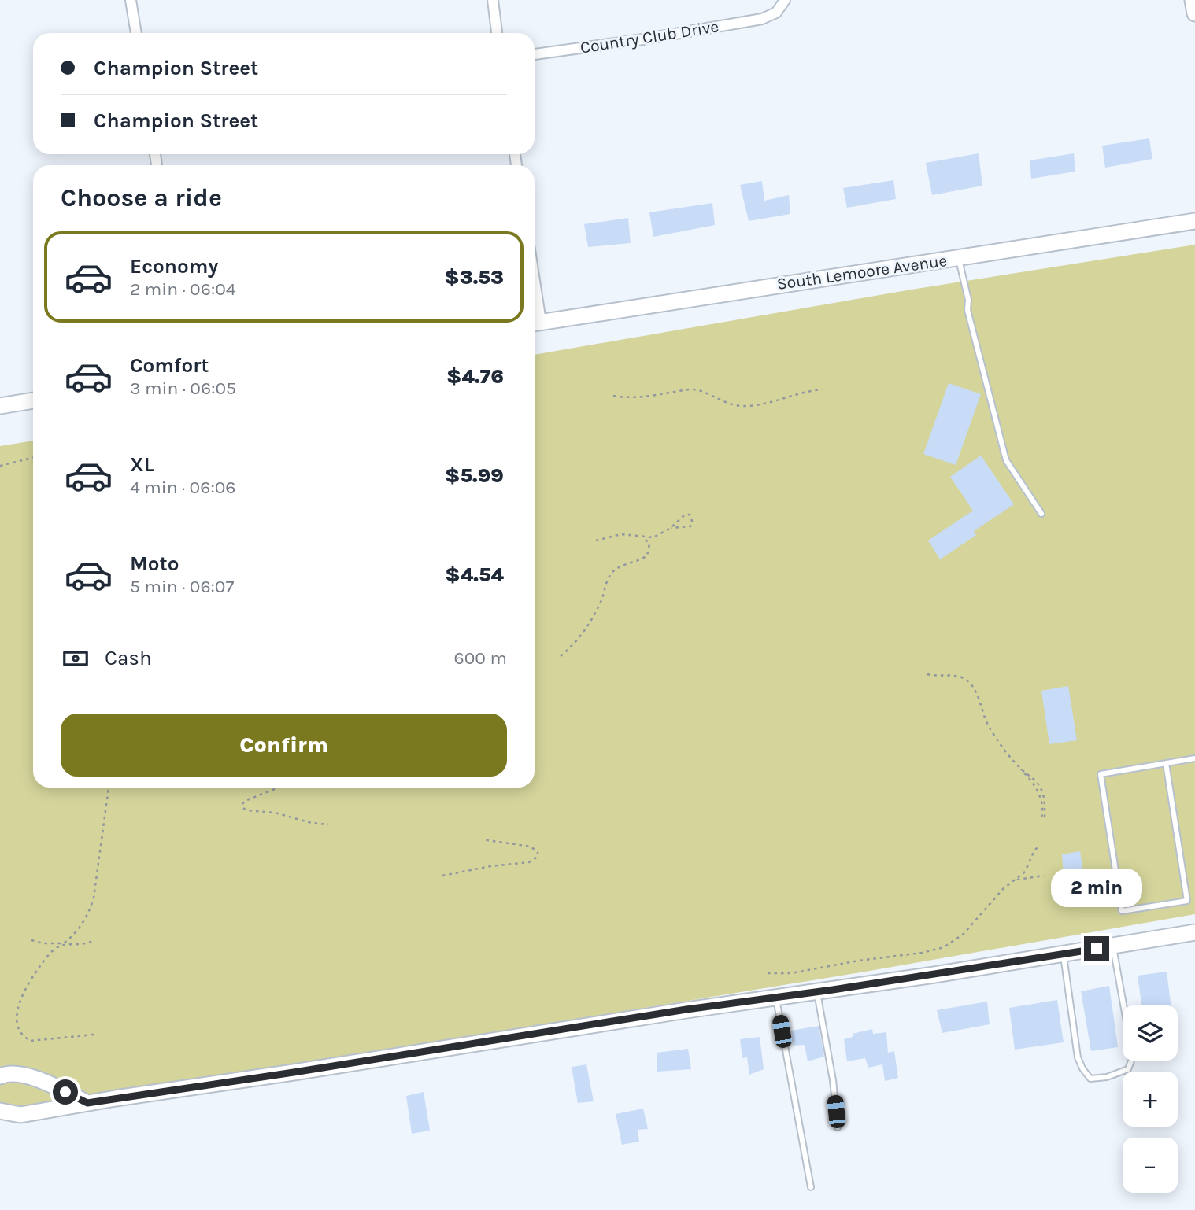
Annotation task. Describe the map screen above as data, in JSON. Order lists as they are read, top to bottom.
{
  "streets": {
    "street": ["Country Club Drive", "South Lemoore Avenue"]
  },
  "page": {
    "banner": ["Champion Street", "Champion Street"],
    "heading": "Choose a ride",
    "list": [
      {
        "name": "Economy",
        "note": "2 min · 06:04",
        "value": "$3.53"
      },
      {
        "name": "Comfort",
        "note": "3 min · 06:05",
        "value": "$4.76"
      },
      {
        "name": "XL",
        "note": "4 min · 06:06",
        "value": "$5.99"
      },
      {
        "name": "Moto",
        "note": "5 min · 06:07",
        "value": "$4.54"
      }
    ],
    "pay": ["Cash", "600 m"],
    "buttons": "Confirm",
    "bubble": "2 min",
    "map_buttons": ["+", "−"]
  }
}
